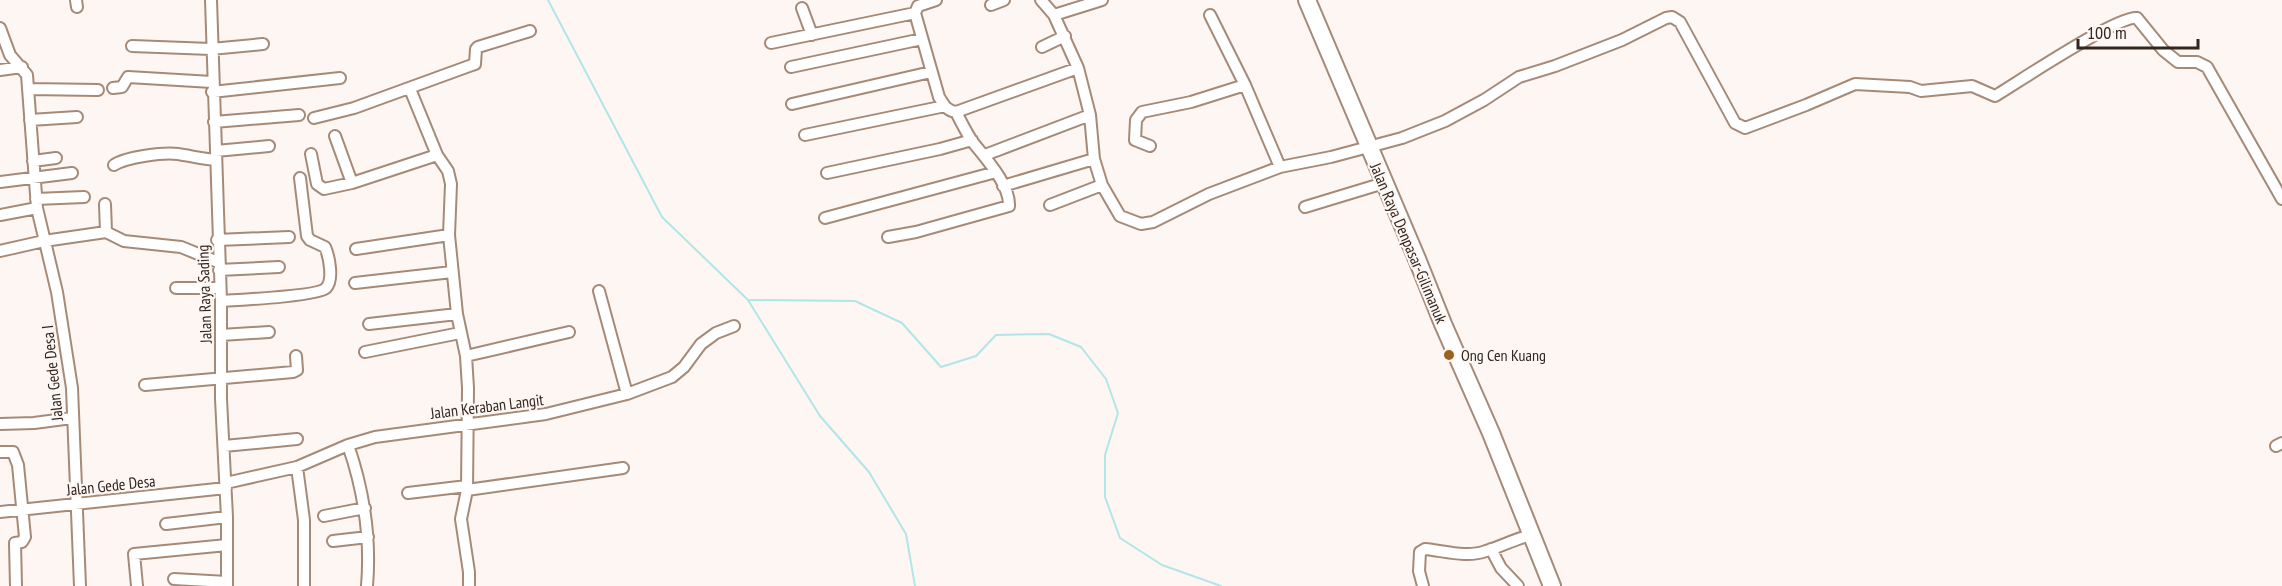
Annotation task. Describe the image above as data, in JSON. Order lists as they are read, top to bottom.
{
  "streets": {
    "highway": ["Jalan Raya Denpasar-Gilimanuk"],
    "street": [
      "Jalan Raya Sading",
      "Jalan Gede Desa I",
      "Jalan Keraban Langit",
      "Jalan Gede Desa"
    ]
  },
  "crossings": [
    ["Jalan Raya Sading", "Jalan Keraban Langit"],
    ["Jalan Raya Sading", "Jalan Gede Desa"],
    ["Jalan Gede Desa I", "Jalan Gede Desa"],
    ["Jalan Keraban Langit", "Jalan Gede Desa"]
  ],
  "places": ["Ong Cen Kuang"],
  "scale_bar": "100 m"
}
